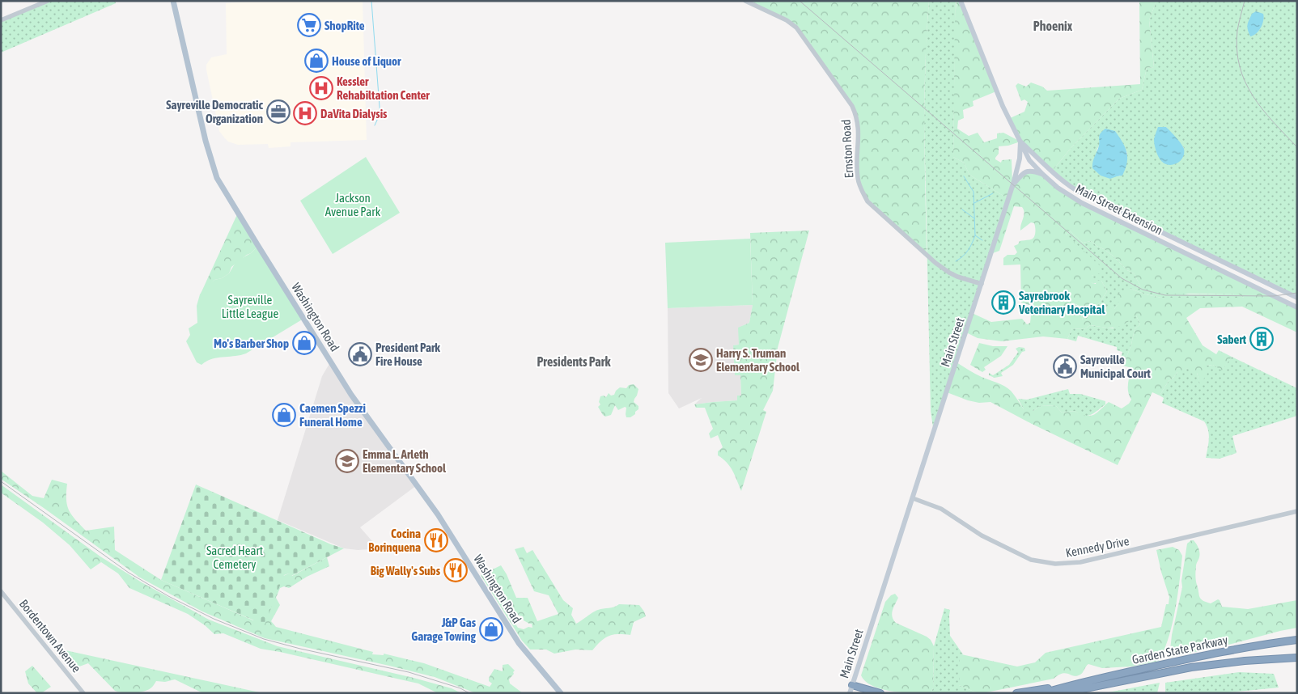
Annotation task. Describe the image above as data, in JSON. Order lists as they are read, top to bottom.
{
  "streets": {
    "highway": ["Garden State Parkway"],
    "main road": ["Main Street Extension", "Washington Road", "Main Street"],
    "street": ["Ernston Road", "Kennedy Drive", "Bordentown Avenue"]
  },
  "crossings": [
    ["Ernston Road", "Main Street"],
    ["Main Street Extension", "Main Street"],
    ["Main Street", "Kennedy Drive"]
  ],
  "districts": ["Phoenix", "Presidents Park"],
  "parks": ["Jackson Avenue Park", "Sayreville Little League", "Sacred Heart Cemetery"],
  "places": {
    "supermarket": ["ShopRite"],
    "shop": [
      "House of Liquor",
      "Mo's Barber Shop",
      "Caemen Spezzi Funeral Home",
      "J&P Gas Garage Towing"
    ],
    "hospital": ["Kessler Rehabiltation Center", "DaVita Dialysis"],
    "office": ["Sayreville Democratic Organization"],
    "building": ["Sayrebrook Veterinary Hospital", "Sabert"],
    "public building": ["President Park Fire House", "Sayreville Municipal Court"],
    "school or university": ["Harry S. Truman Elementary School", "Emma L. Arleth Elementary School"],
    "restaurant": ["Cocina Borinquena", "Big Wally's Subs"]
  }
}
